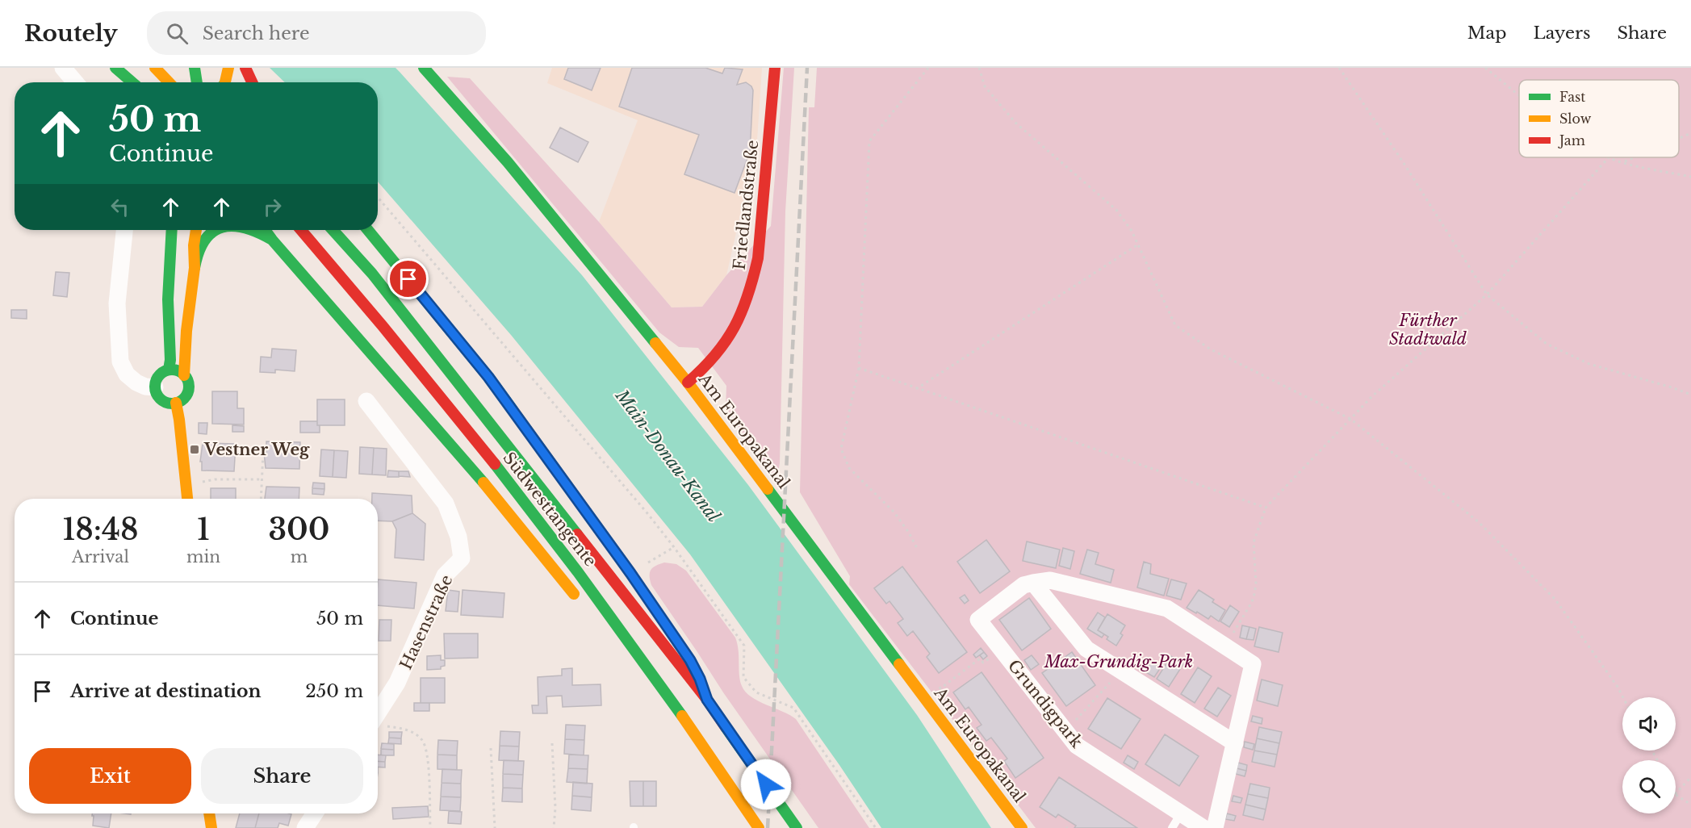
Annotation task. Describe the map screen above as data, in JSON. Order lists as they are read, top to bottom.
{
  "streets": {
    "main road": ["Friedlandstraße", "Am Europakanal", "Südwesttangente"],
    "street": ["Hasenstraße", "Grundigpark"]
  },
  "crossings": [
    ["Friedlandstraße", "Am Europakanal"]
  ],
  "water": ["Main-Donau-Kanal"],
  "parks": ["Fürther Stadtwald", "Max-Grundig-Park"],
  "places": {
    "transit": ["Vestner Weg"]
  },
  "legend": ["Fast", "Slow", "Jam"],
  "page": {
    "header": "Routely",
    "search": "Search here",
    "nav": ["Map", "Layers", "Share"],
    "turn": ["50 m", "Continue"],
    "eta": [
      "18:48",
      "Arrival",
      "1",
      "min",
      "300",
      "m"
    ],
    "list": [
      {
        "name": "Continue",
        "value": "50 m"
      },
      {
        "name": "Arrive at destination",
        "value": "250 m"
      }
    ],
    "buttons": ["Exit", "Share"]
  }
}
